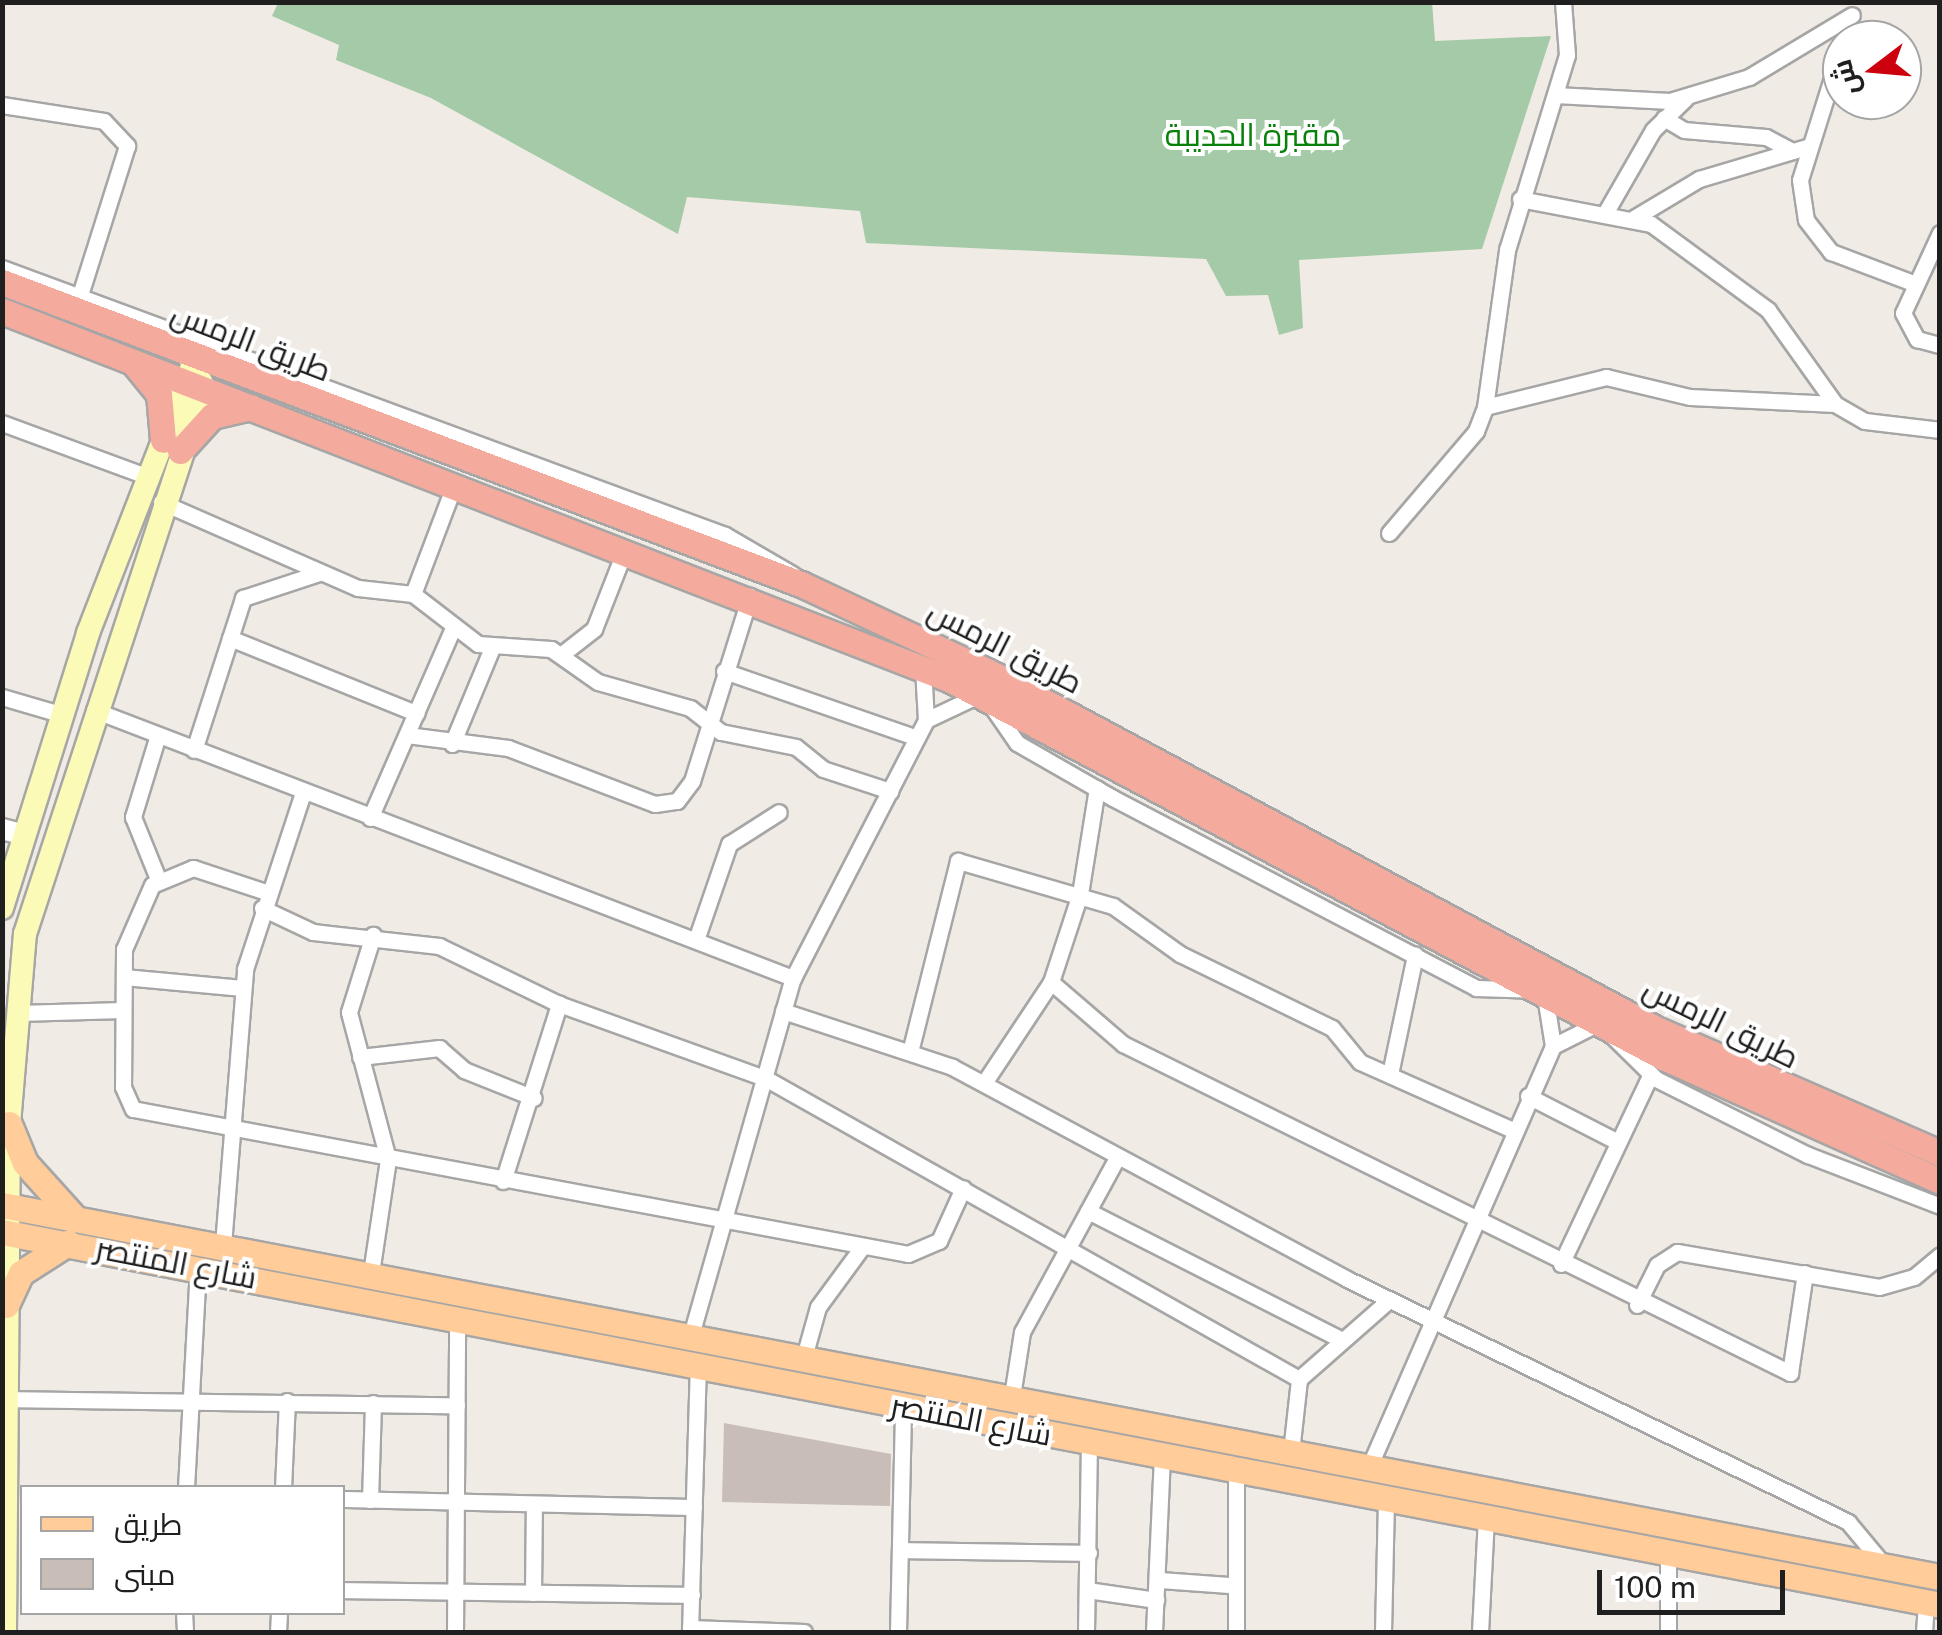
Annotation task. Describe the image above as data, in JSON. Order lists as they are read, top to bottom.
{
  "streets": {
    "highway": ["طريق الرمس"],
    "main road": ["شارع المنتصر"]
  },
  "parks": ["مقبرة الحديبة"],
  "legend": ["طريق", "مبنى"],
  "scale_bar": "100 m",
  "north": "left"
}
